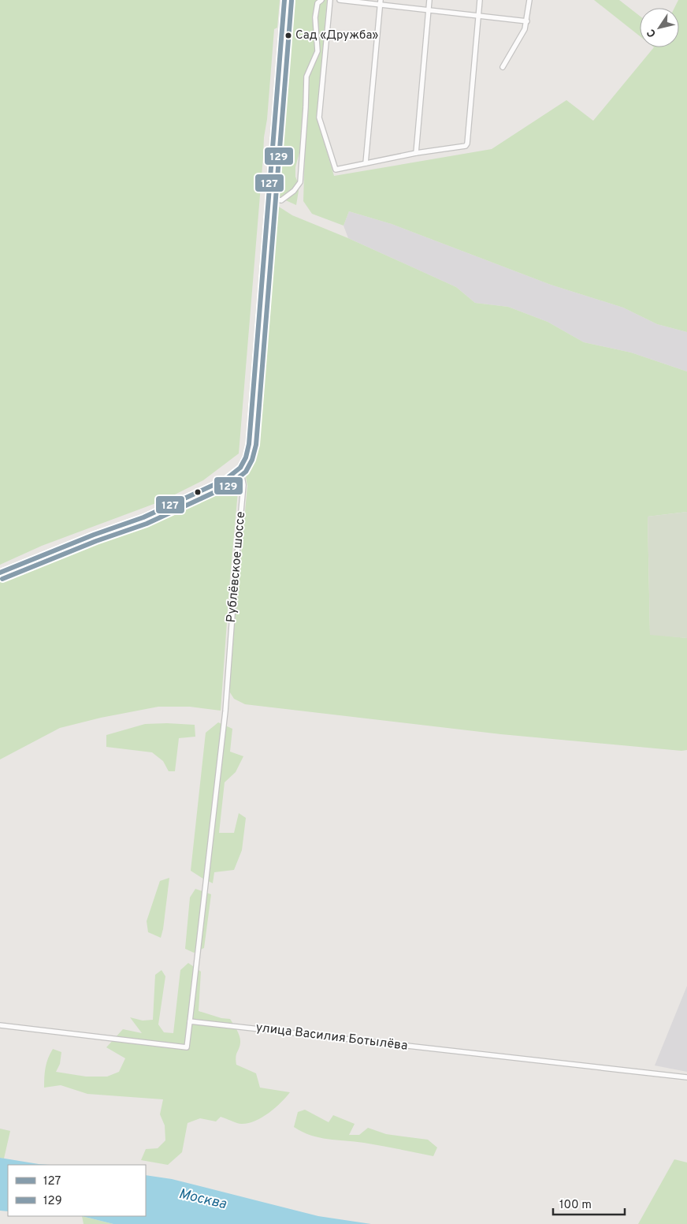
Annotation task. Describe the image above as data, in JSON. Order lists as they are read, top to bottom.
{
  "streets": {
    "street": ["Рублёвское шоссе", "улица Василия Ботылёва"]
  },
  "crossings": [
    ["Рублёвское шоссе", "улица Василия Ботылёва"]
  ],
  "water": ["Москва"],
  "places": ["Сад «Дружба»"],
  "lines": ["transit line 127", "transit line 129"],
  "legend": ["127", "129"],
  "scale_bar": "100 m",
  "north": "bottom left"
}
